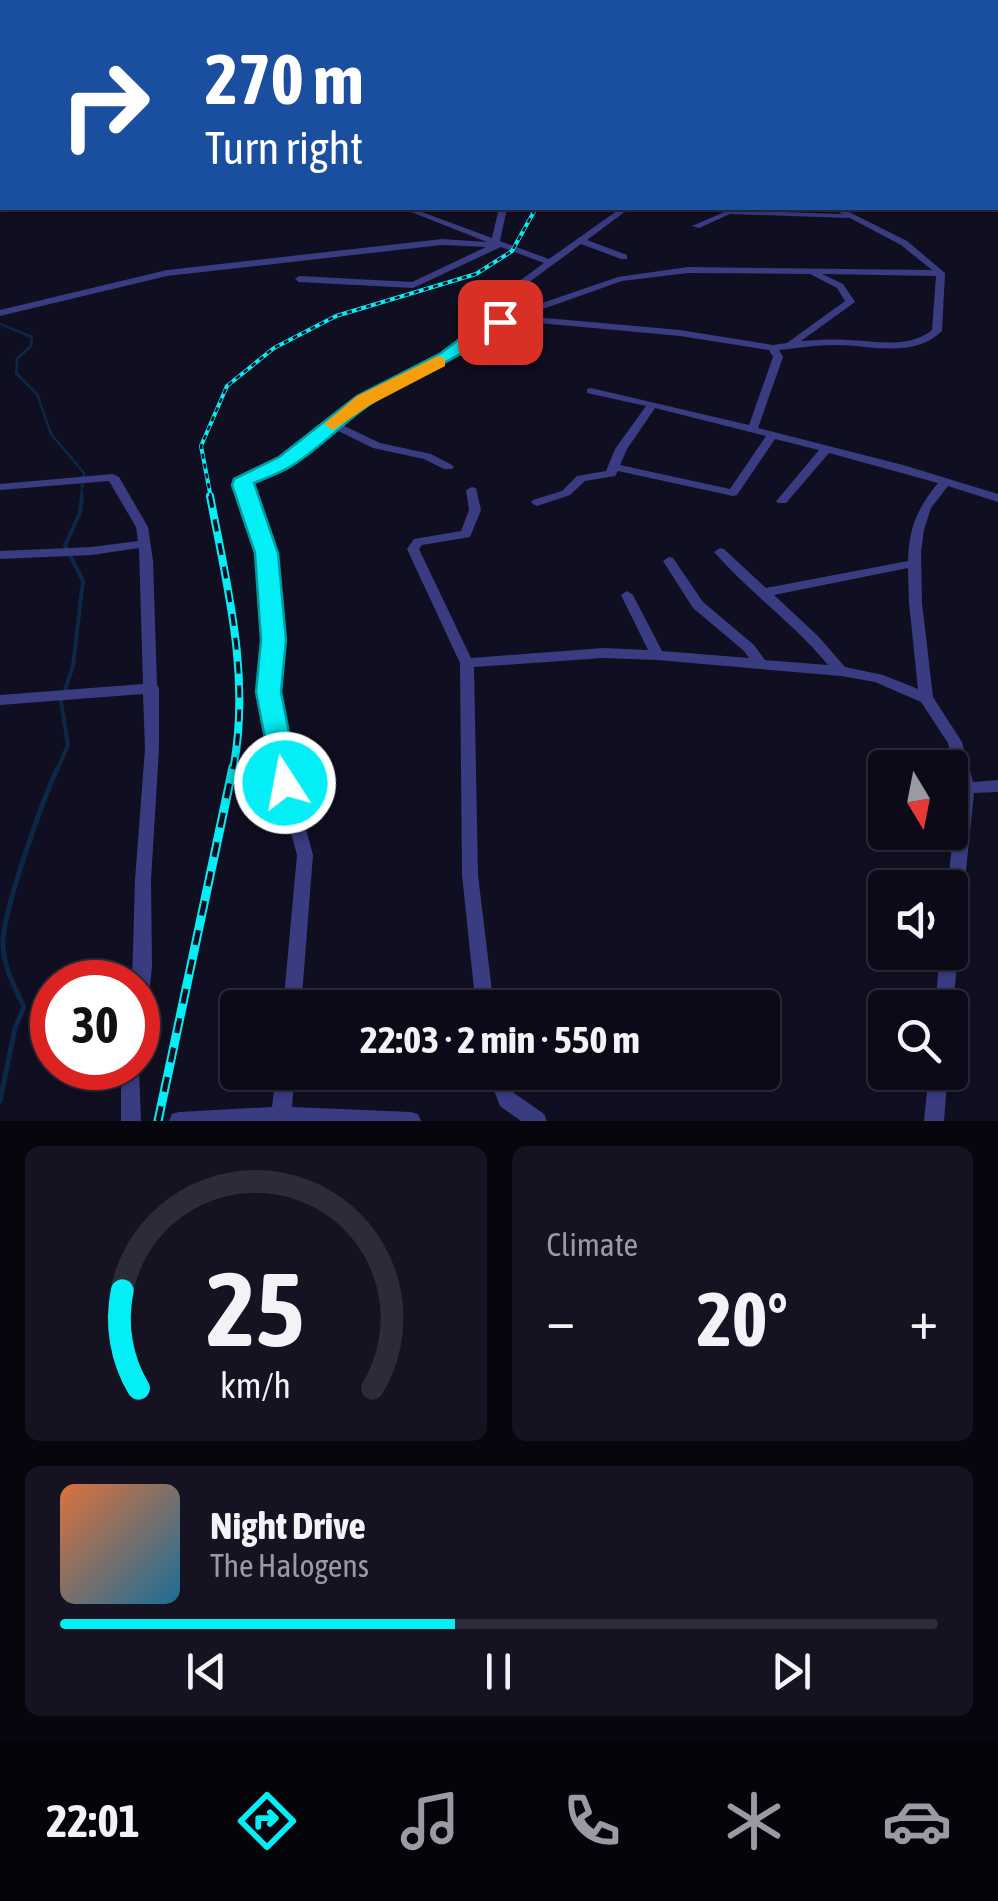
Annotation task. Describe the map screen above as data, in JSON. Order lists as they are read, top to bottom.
{
  "north": "bottom",
  "page": {
    "turn": ["270 m", "Turn right"],
    "limit": "30",
    "trip": "22:03 · 2 min · 550 m",
    "tile": "Climate",
    "heat": ["−", "20°", "+"],
    "song": ["Night Drive", "The Halogens"],
    "tabs": "22:01",
    "gauge": ["25", "km/h"]
  }
}
